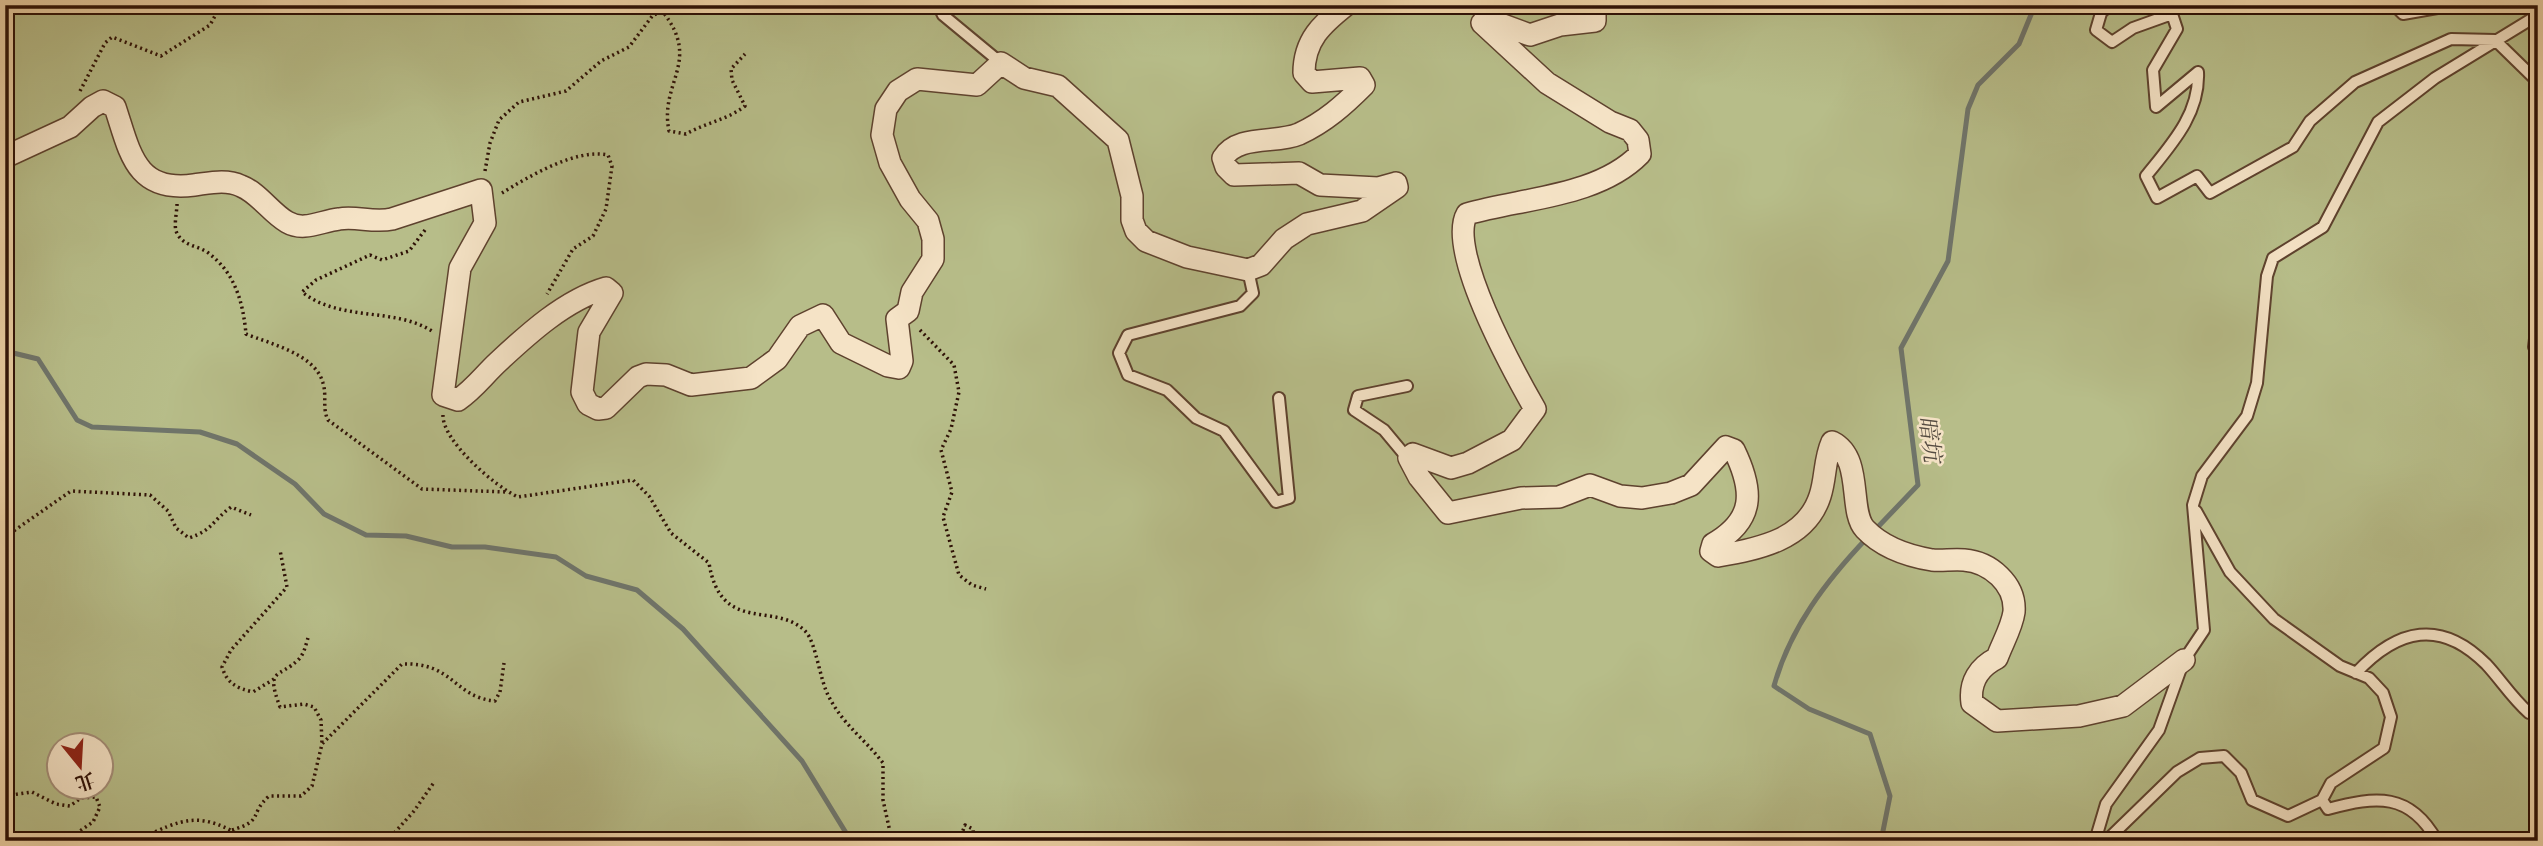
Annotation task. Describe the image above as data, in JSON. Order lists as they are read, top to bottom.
{
  "water": ["暗坑"],
  "north": "bottom"
}
